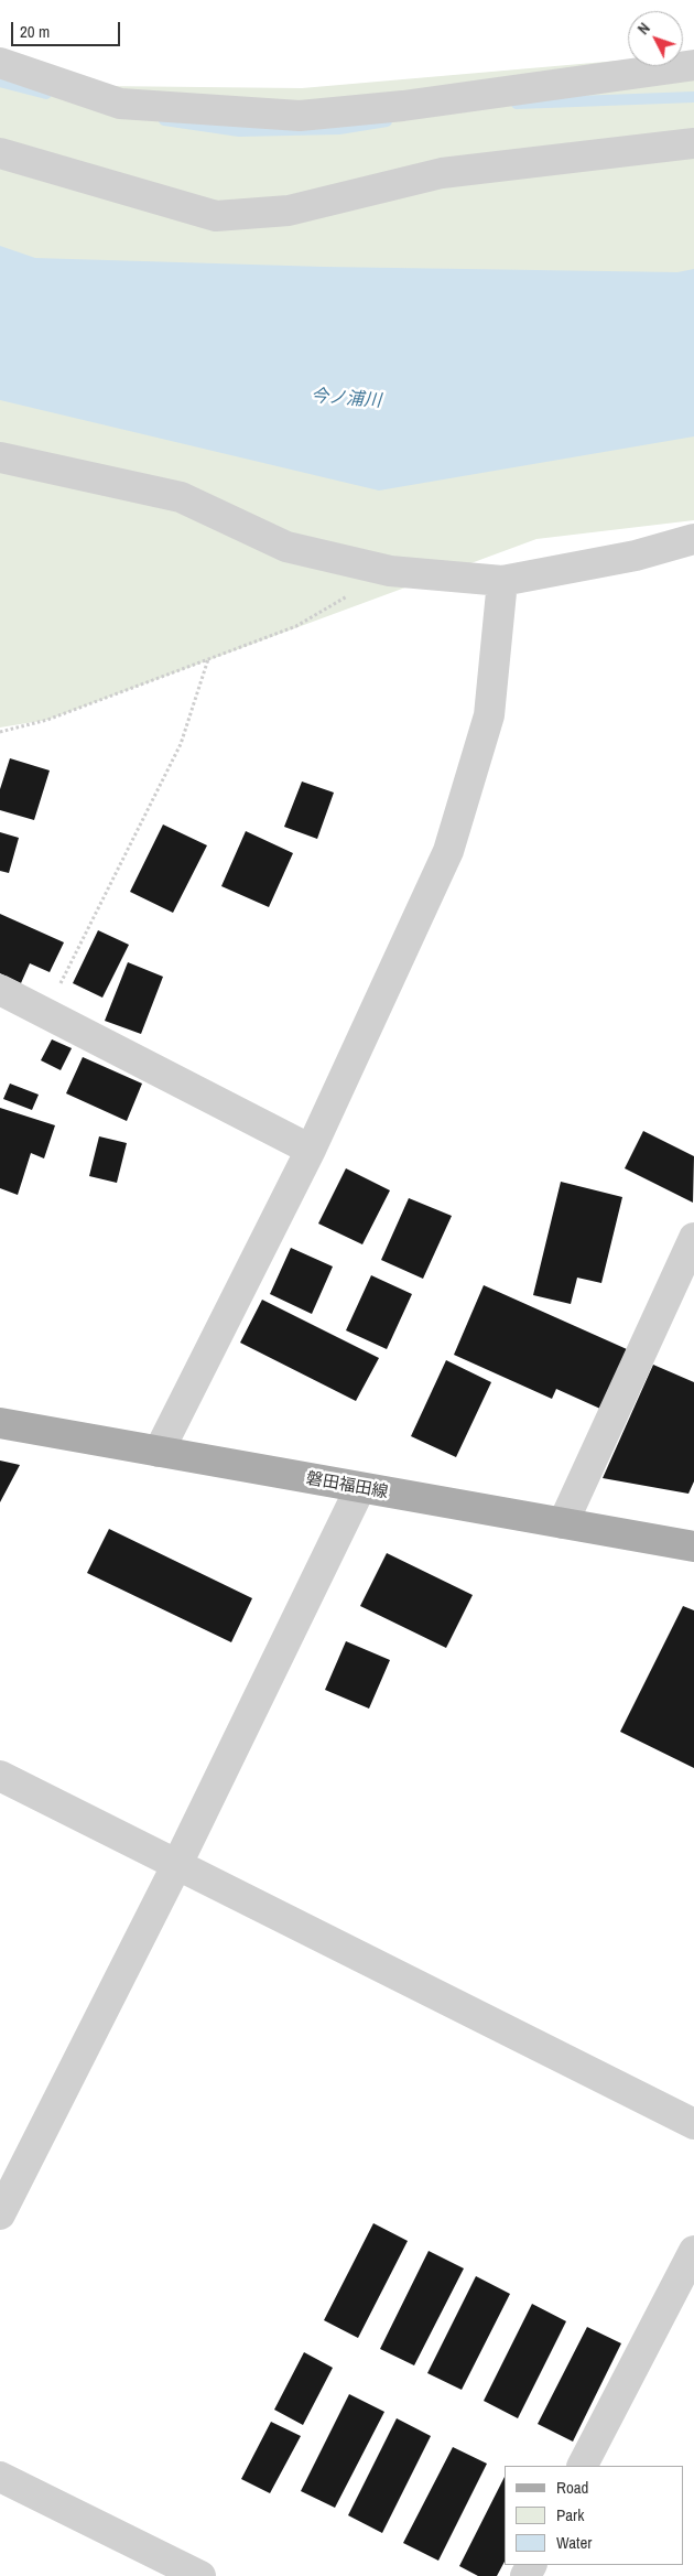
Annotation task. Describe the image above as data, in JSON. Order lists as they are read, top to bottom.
{
  "streets": {
    "main road": ["磐田福田線"]
  },
  "water": ["今ノ浦川"],
  "legend": ["Road", "Park", "Water"],
  "scale_bar": "20 m",
  "north": "top left"
}
